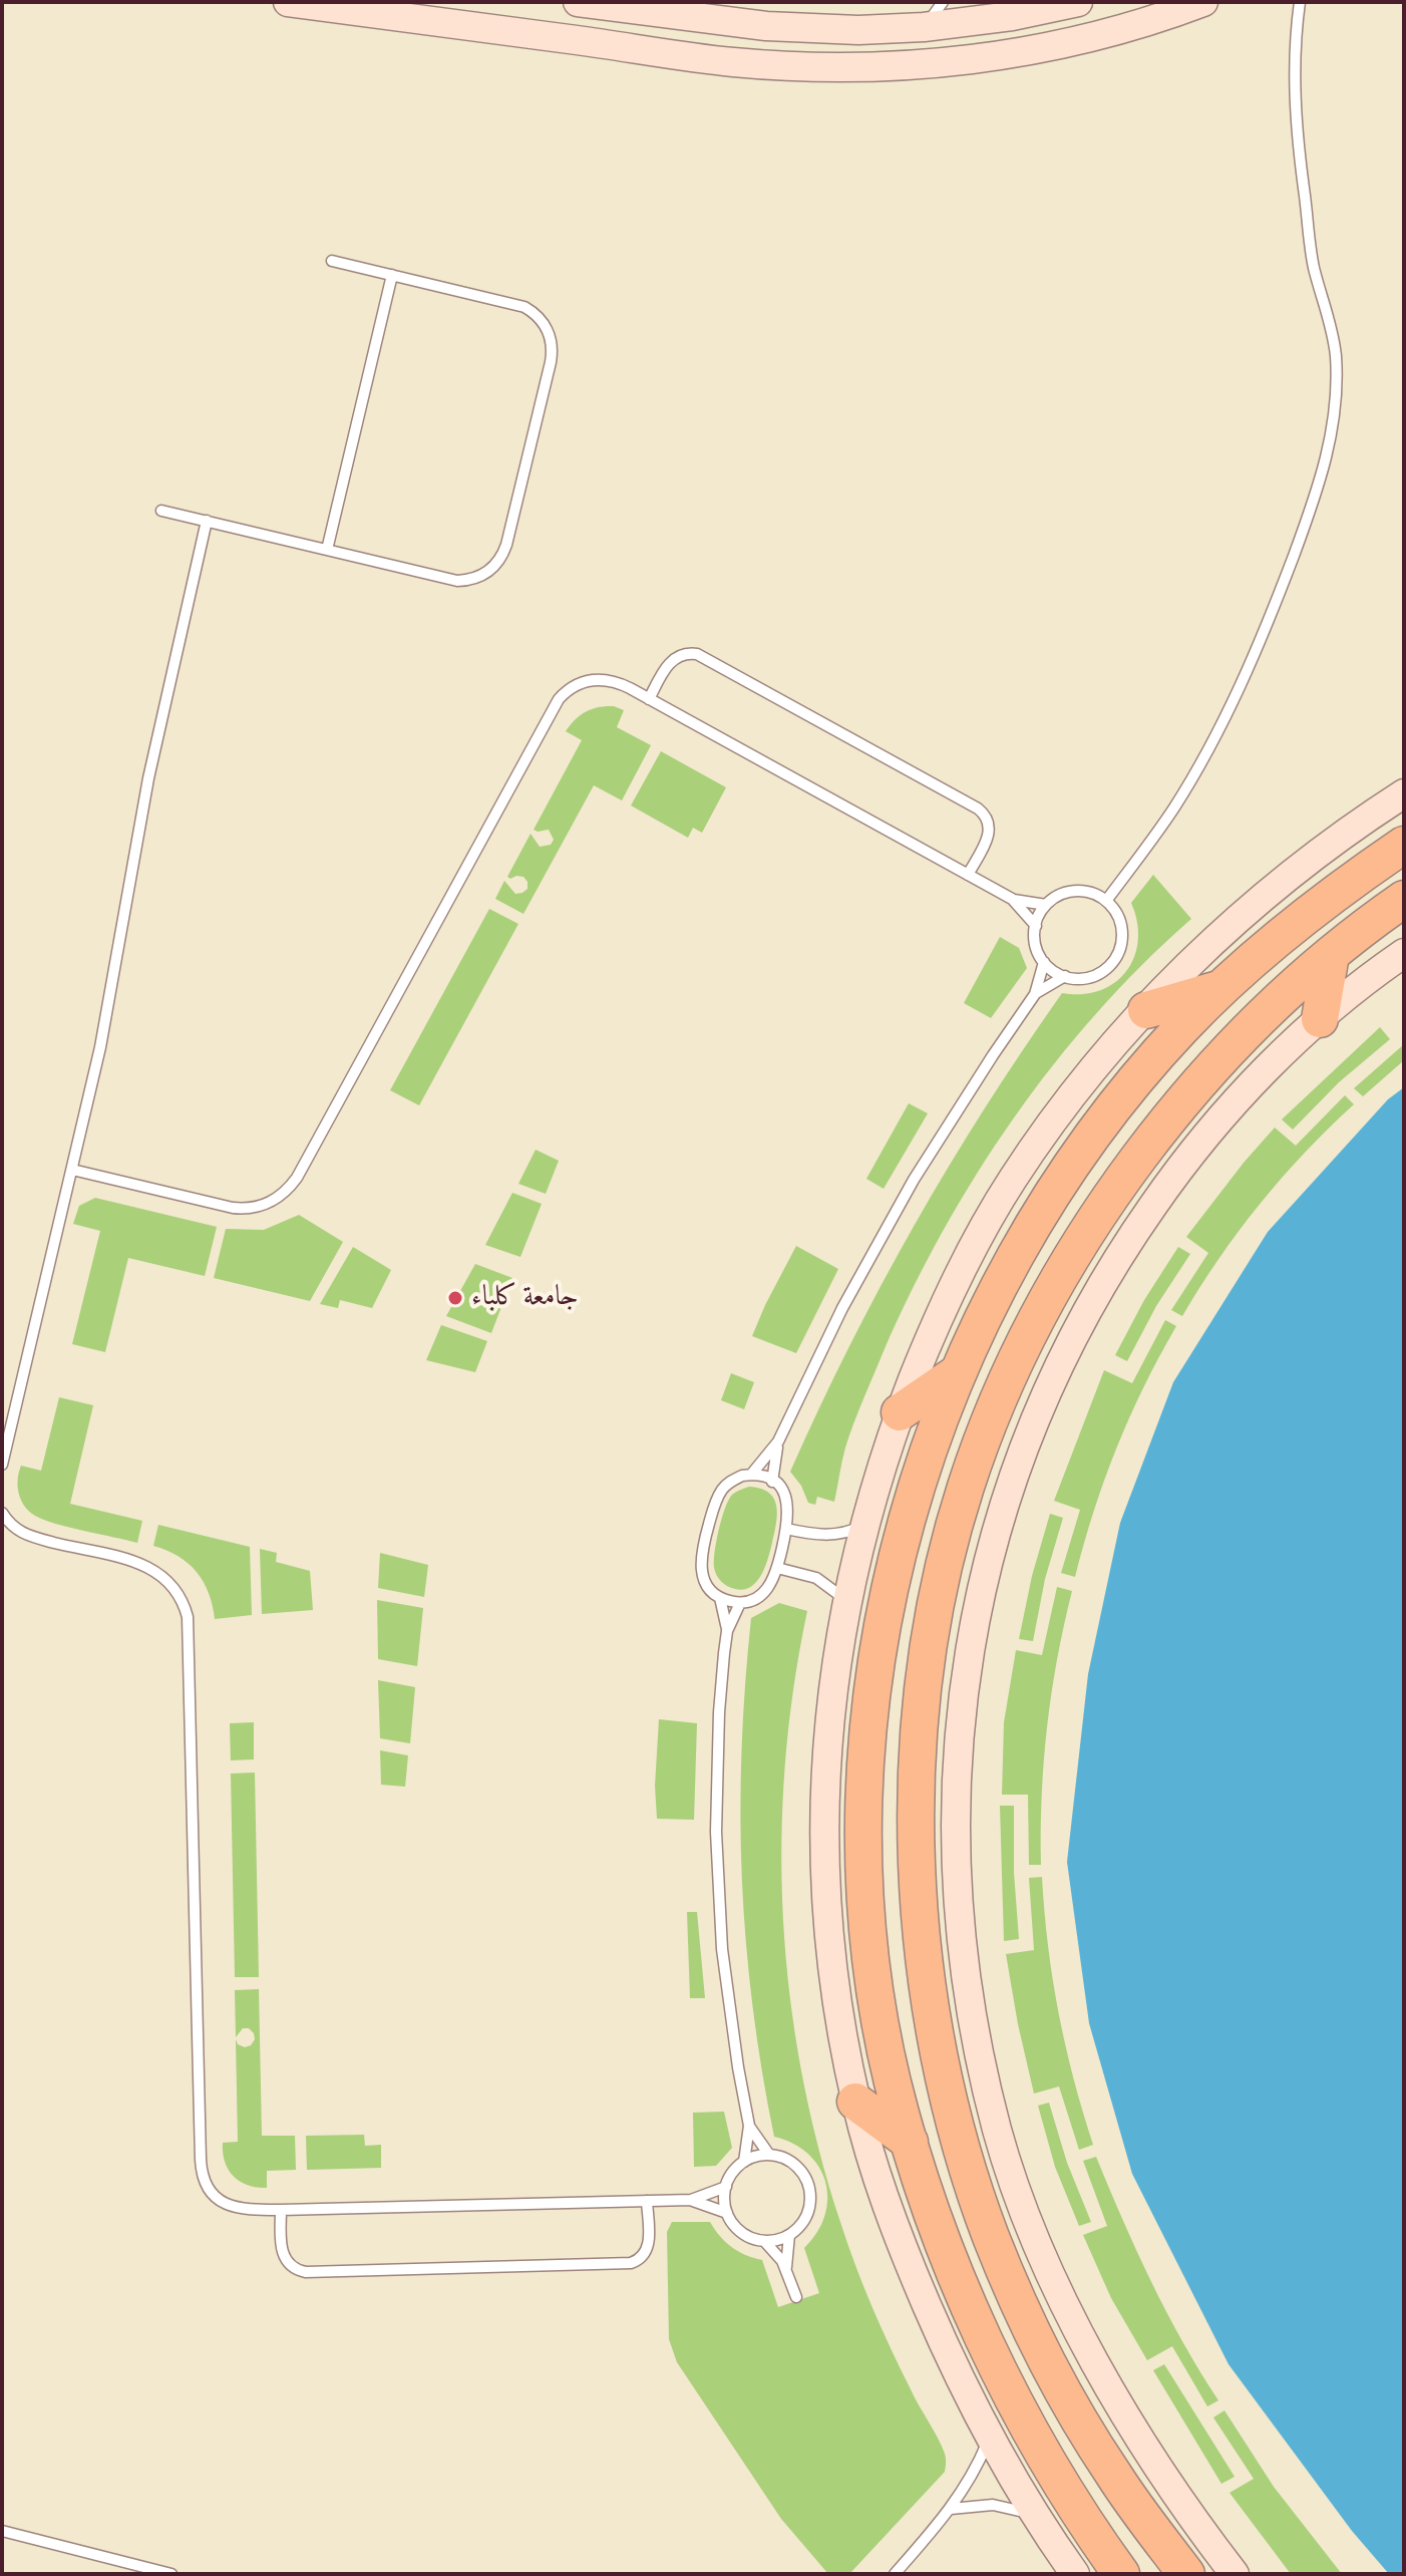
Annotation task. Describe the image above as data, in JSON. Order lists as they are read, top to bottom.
{
  "places": ["جامعة كلباء"]
}
